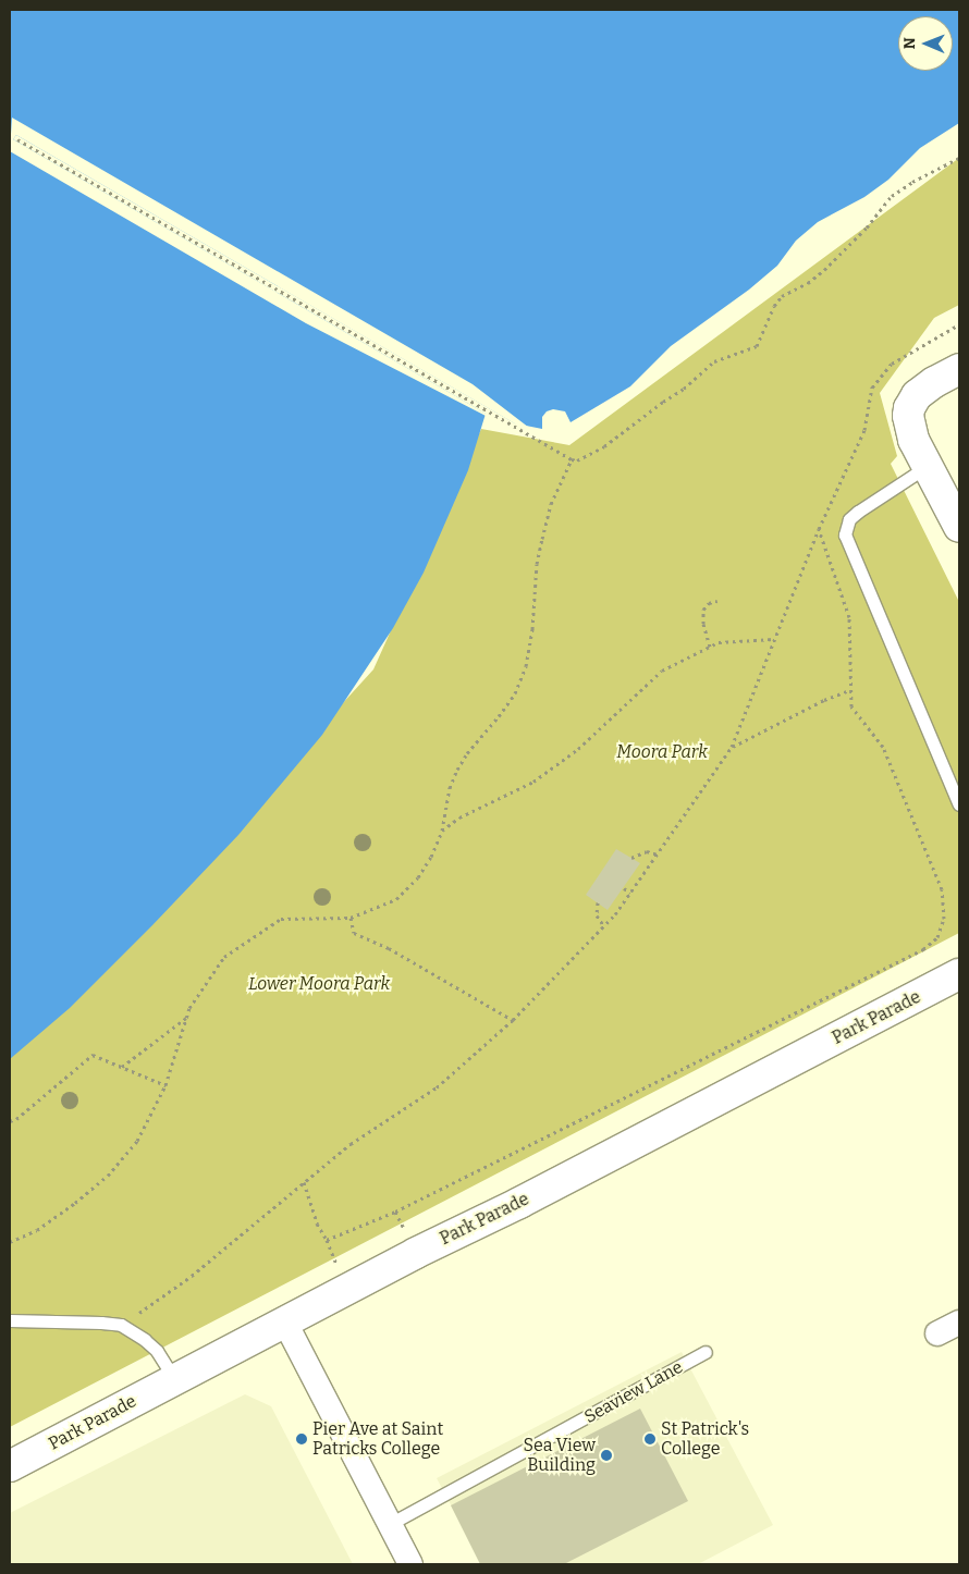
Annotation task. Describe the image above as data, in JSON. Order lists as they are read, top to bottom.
{
  "streets": {
    "street": ["Park Parade"],
    "lane": ["Seaview Lane"]
  },
  "parks": ["Moora Park", "Lower Moora Park"],
  "places": ["Pier Ave at Saint Patricks College", "St Patrick's College", "Sea View Building"],
  "north": "left"
}
